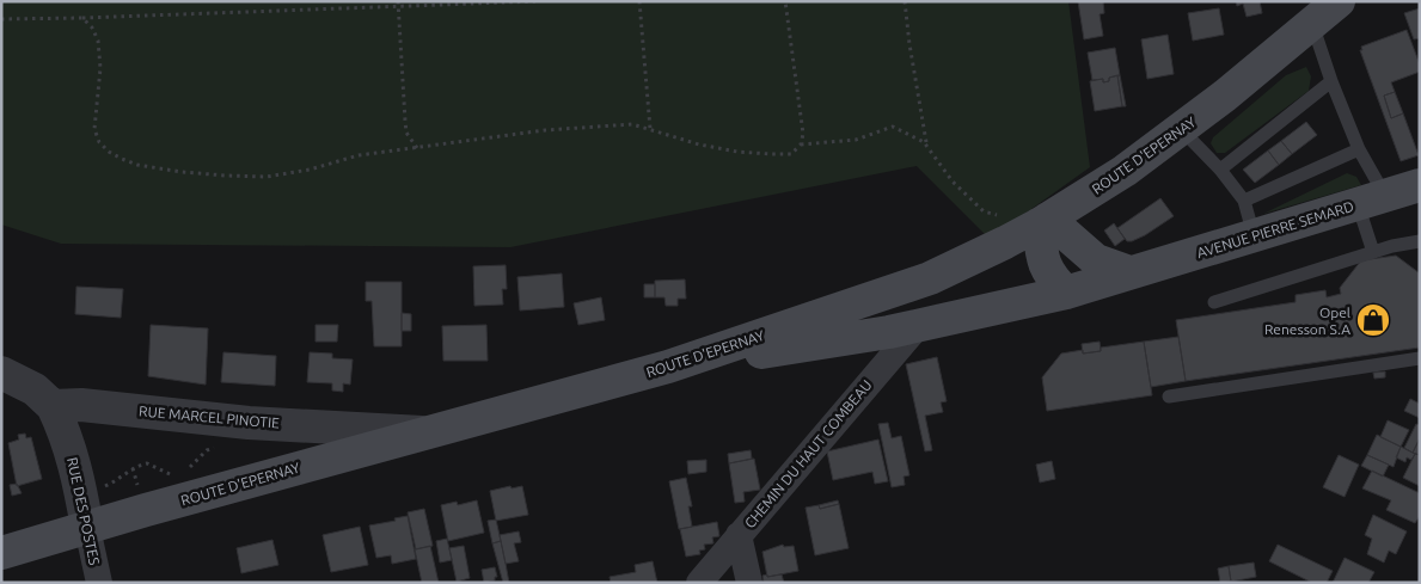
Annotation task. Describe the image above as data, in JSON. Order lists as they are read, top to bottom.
{
  "streets": {
    "main road": ["ROUTE D'EPERNAY", "AVENUE PIERRE SEMARD"],
    "street": ["RUE MARCEL PINOTIE", "CHEMIN DU HAUT COMBEAU", "RUE DES POSTES"]
  },
  "crossings": [
    ["ROUTE D'EPERNAY", "AVENUE PIERRE SEMARD"],
    ["ROUTE D'EPERNAY", "RUE MARCEL PINOTIE"],
    ["ROUTE D'EPERNAY", "RUE DES POSTES"],
    ["AVENUE PIERRE SEMARD", "CHEMIN DU HAUT COMBEAU"],
    ["RUE MARCEL PINOTIE", "RUE DES POSTES"]
  ],
  "places": {
    "shop": ["Opel Renesson S.A"]
  }
}
